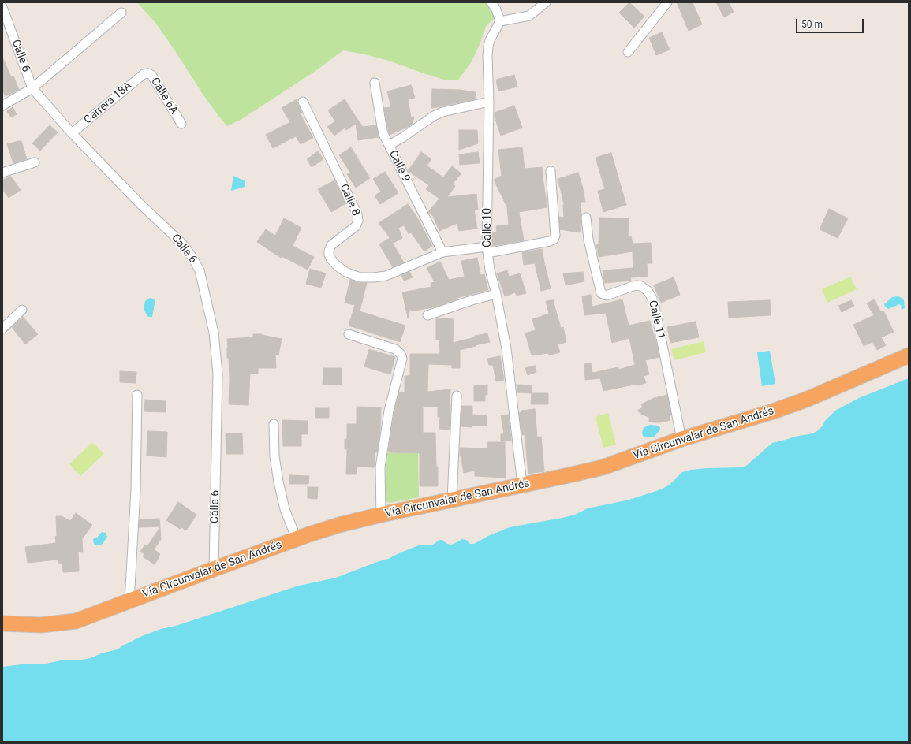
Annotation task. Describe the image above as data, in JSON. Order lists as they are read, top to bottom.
{
  "streets": {
    "highway": ["Vía Circunvalar de San Andrés"],
    "street": [
      "Calle 6",
      "Calle 6A",
      "Carrera 18A",
      "Calle 9",
      "Calle 8",
      "Calle 10",
      "Calle 11"
    ]
  },
  "crossings": [
    ["Calle 6", "Carrera 18A"],
    ["Calle 6", "Vía Circunvalar de San Andrés"],
    ["Calle 6A", "Carrera 18A"],
    ["Calle 9", "Calle 8"],
    ["Calle 9", "Calle 10"],
    ["Calle 8", "Calle 10"],
    ["Calle 10", "Vía Circunvalar de San Andrés"],
    ["Calle 11", "Vía Circunvalar de San Andrés"]
  ],
  "scale_bar": "50 m"
}
